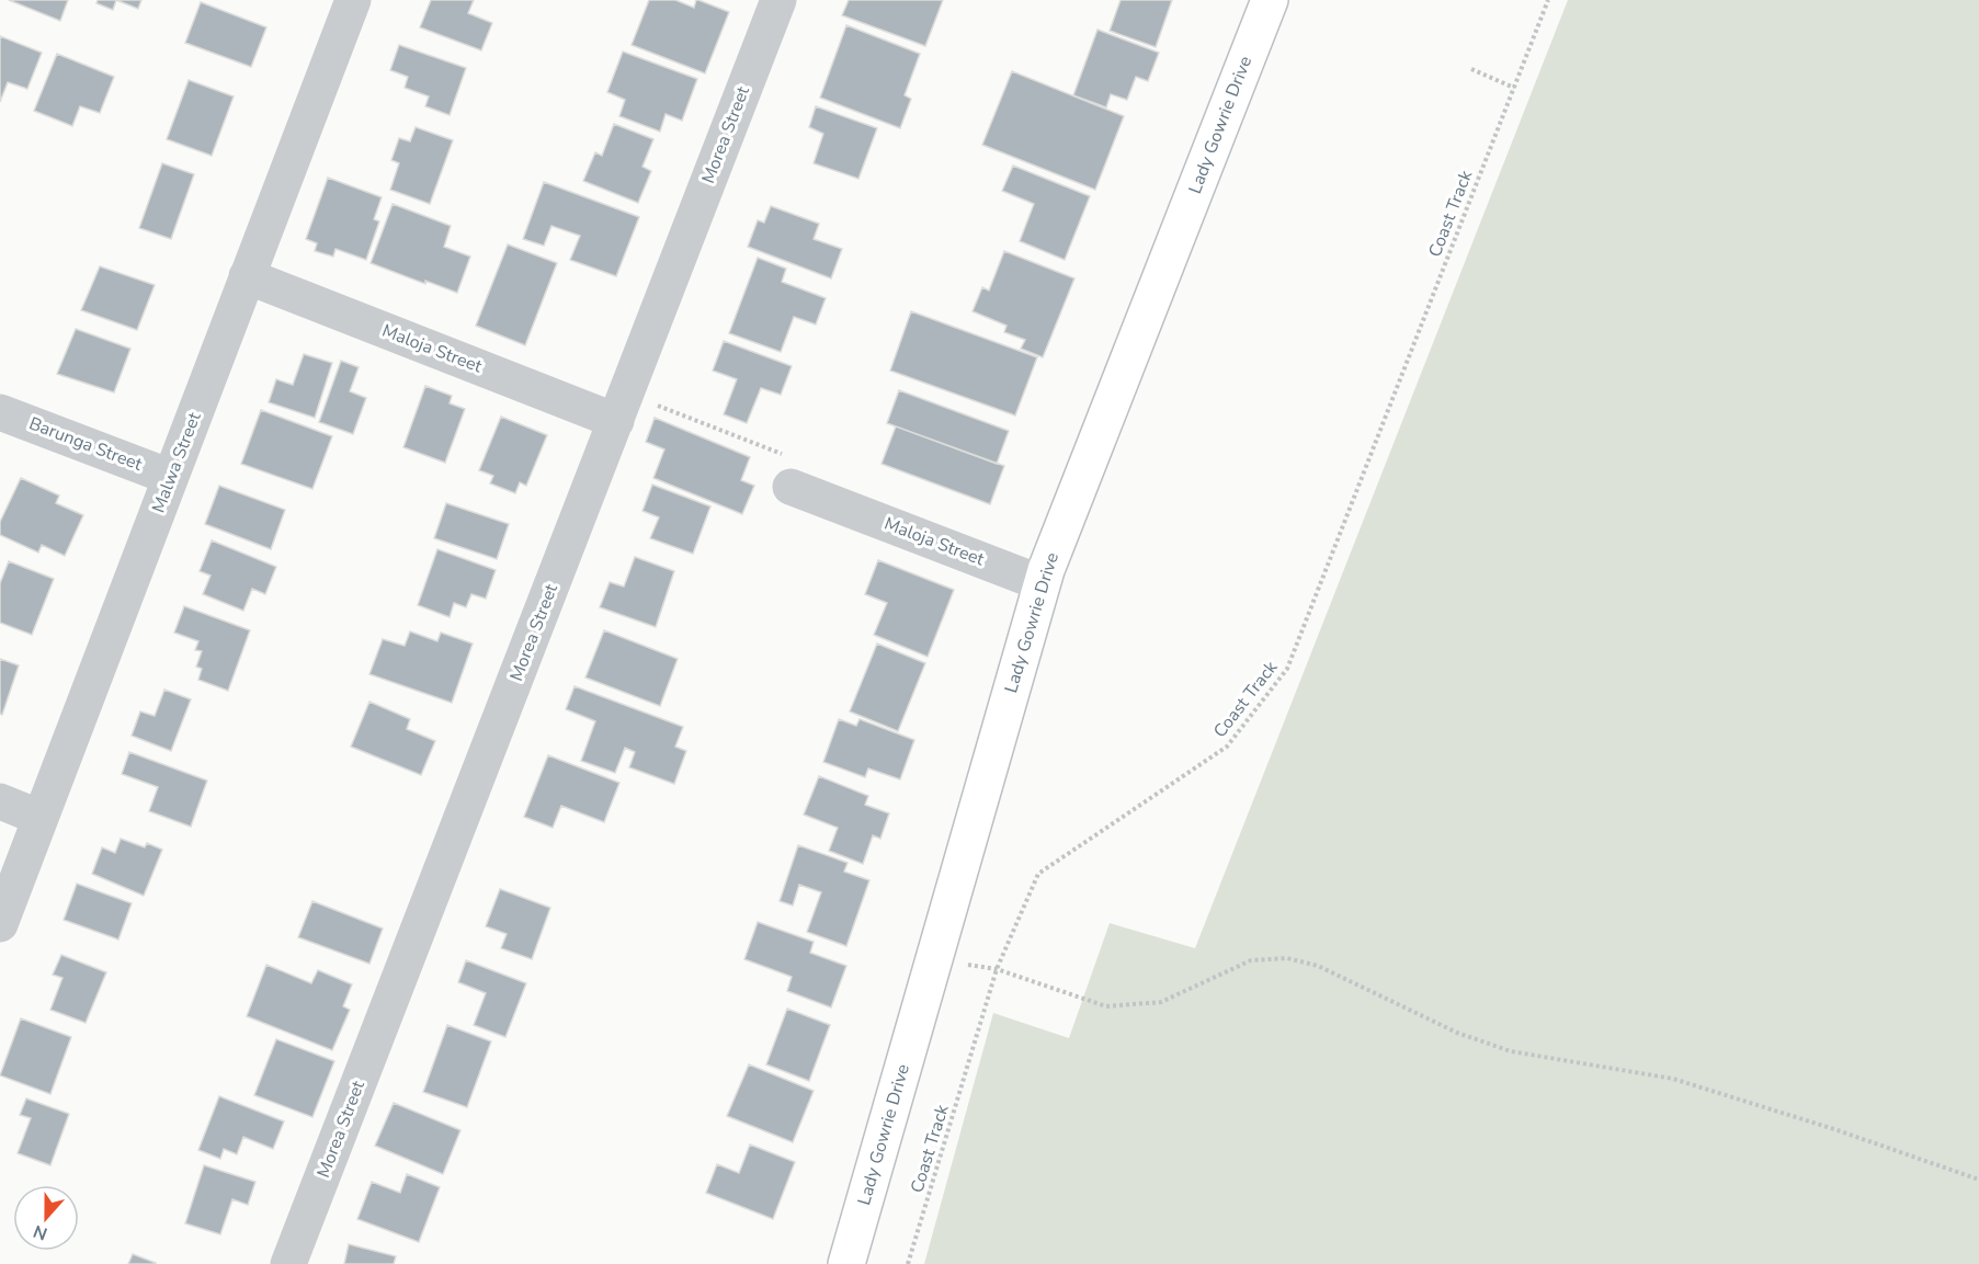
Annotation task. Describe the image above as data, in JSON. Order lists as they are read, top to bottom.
{
  "streets": {
    "main road": ["Lady Gowrie Drive"],
    "street": [
      "Morea Street",
      "Maloja Street",
      "Barunga Street",
      "Malwa Street"
    ],
    "path": ["Coast Track"]
  },
  "crossings": [
    ["Lady Gowrie Drive", "Maloja Street"],
    ["Morea Street", "Maloja Street"],
    ["Maloja Street", "Malwa Street"],
    ["Barunga Street", "Malwa Street"]
  ],
  "north": "bottom"
}
